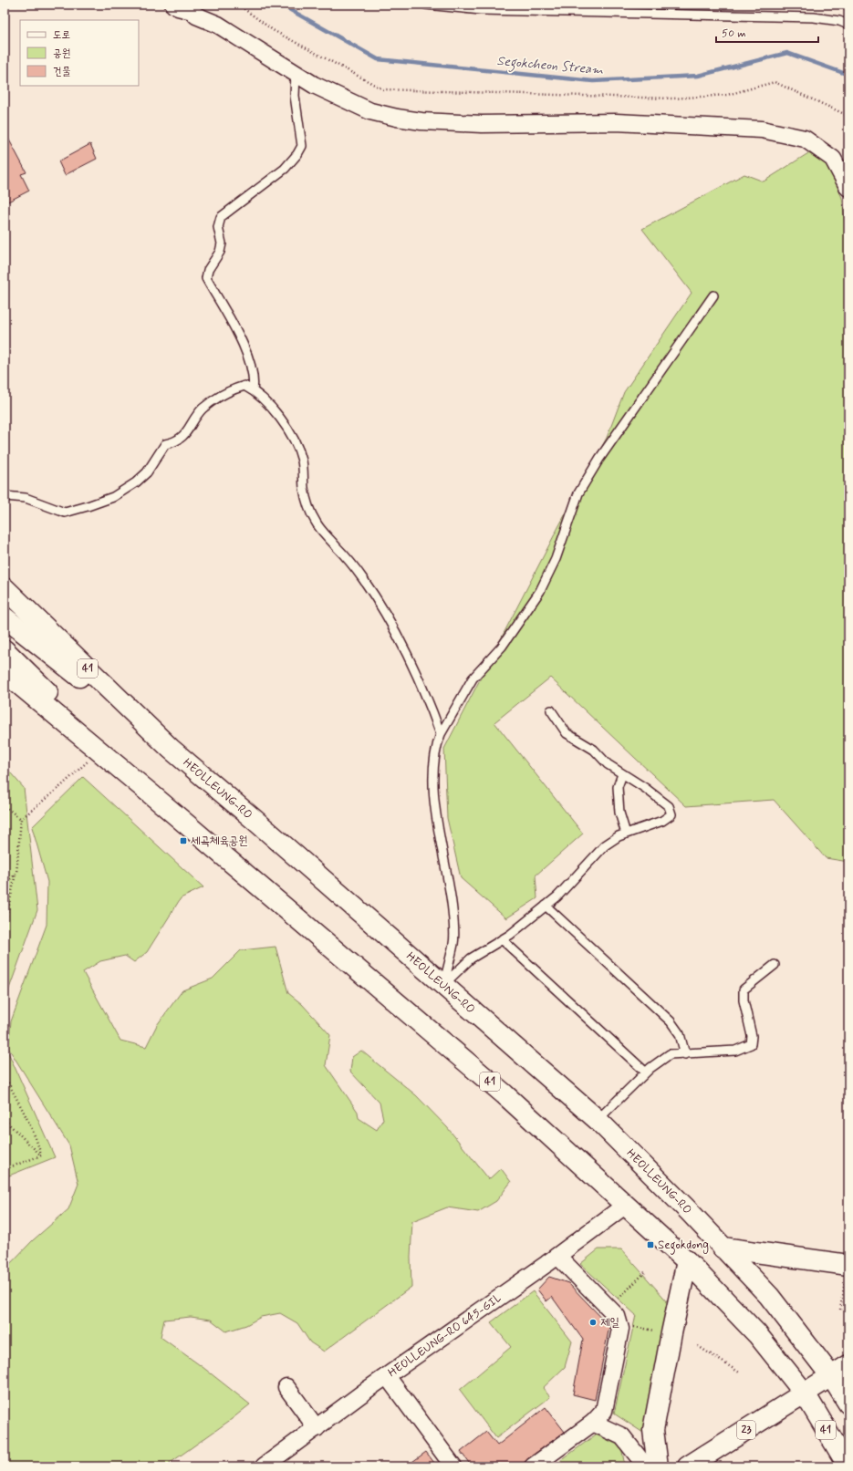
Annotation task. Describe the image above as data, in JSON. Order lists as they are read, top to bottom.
{
  "streets": {
    "main road": ["41", "HEOLLEUNG-RO", "23"],
    "street": ["HEOLLEUNG-RO 645-GIL"]
  },
  "crossings": [
    ["41", "HEOLLEUNG-RO 645-GIL"],
    ["41", "23"],
    ["HEOLLEUNG-RO", "23"]
  ],
  "water": ["Segokcheon Stream"],
  "places": {
    "transit": ["세곡체육공원", "Segokdong"],
    "other": ["제일"]
  },
  "legend": ["도로", "공원", "건물"],
  "scale_bar": "50 m"
}
